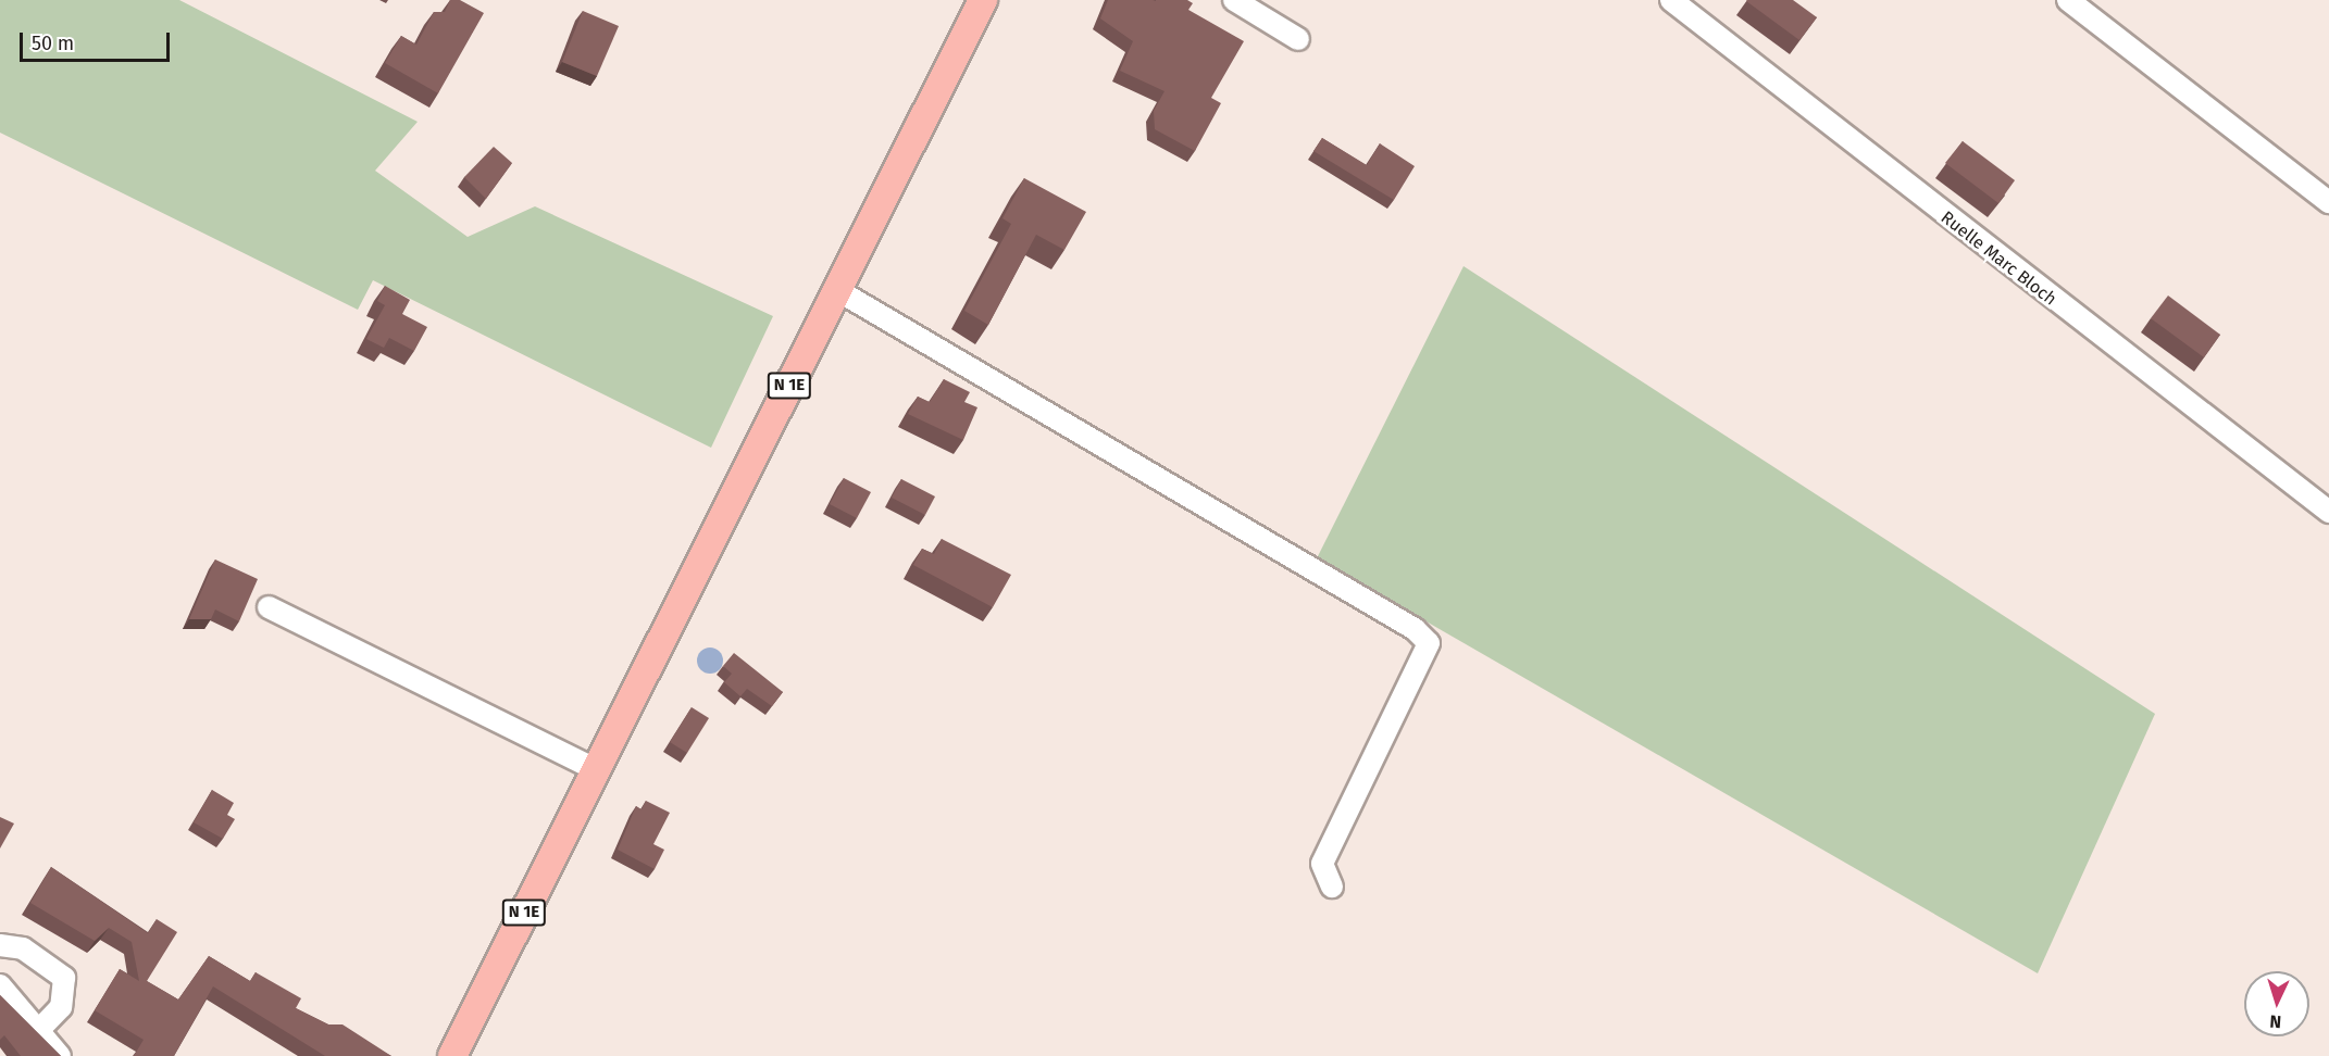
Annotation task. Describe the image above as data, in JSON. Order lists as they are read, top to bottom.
{
  "streets": {
    "main road": ["N 1E"],
    "street": ["Ruelle Marc Bloch"]
  },
  "scale_bar": "50 m",
  "north": "bottom"
}
